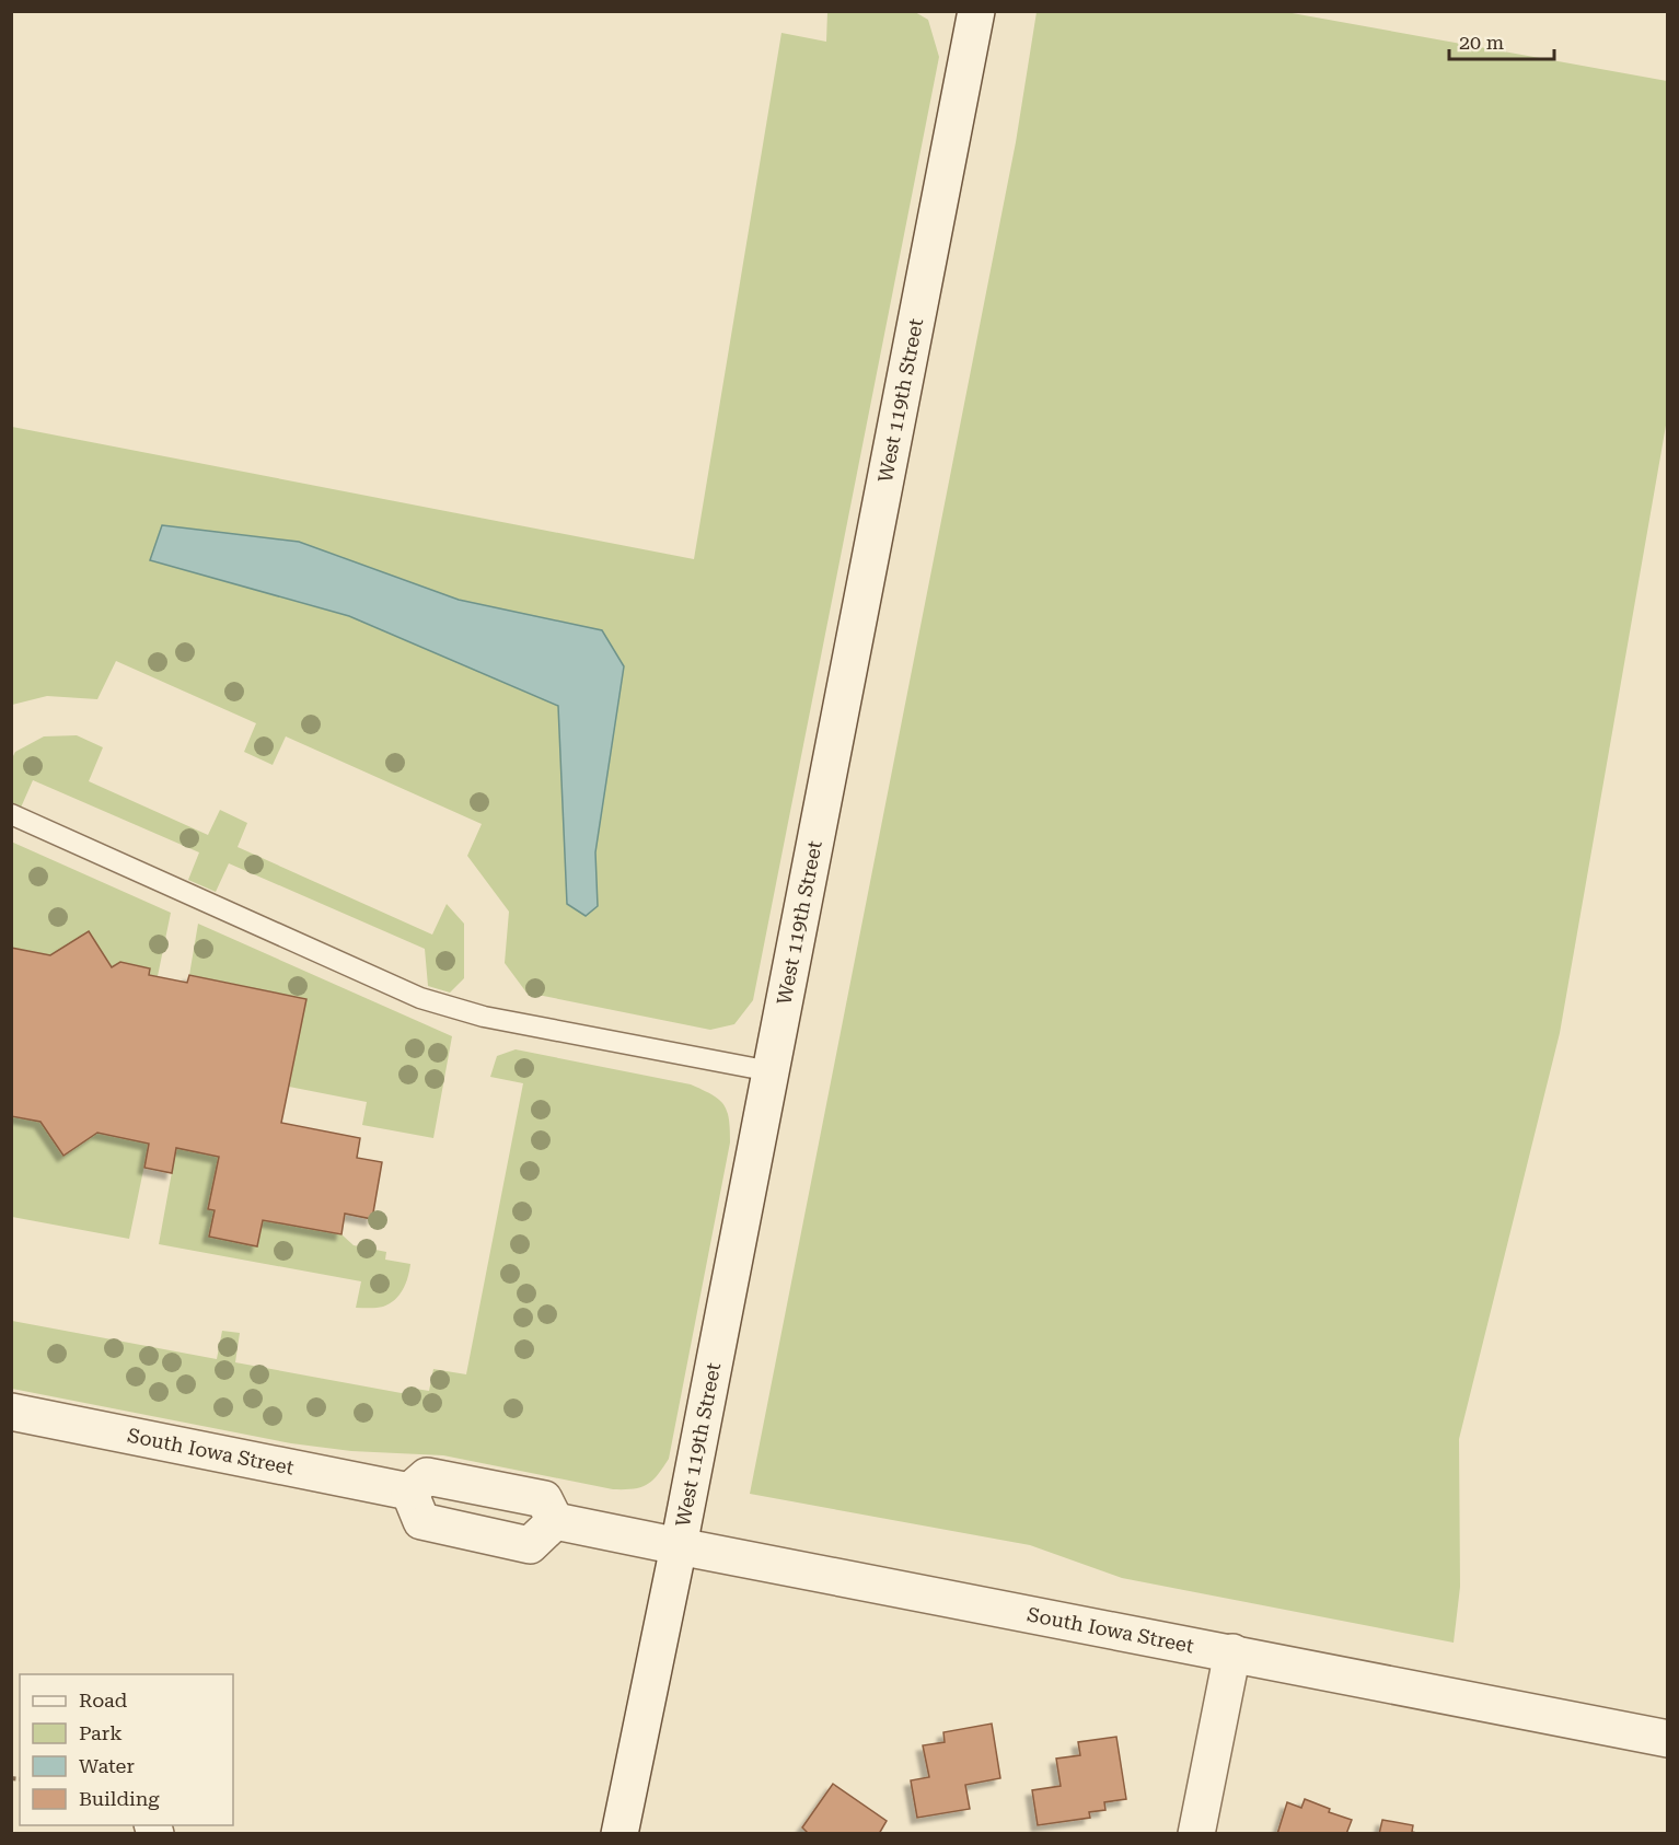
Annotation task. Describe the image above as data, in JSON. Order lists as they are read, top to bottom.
{
  "streets": {
    "street": ["West 119th Street", "South Iowa Street"]
  },
  "crossings": [
    ["West 119th Street", "South Iowa Street"]
  ],
  "legend": [
    "Road",
    "Park",
    "Water",
    "Building"
  ],
  "scale_bar": "20 m"
}
